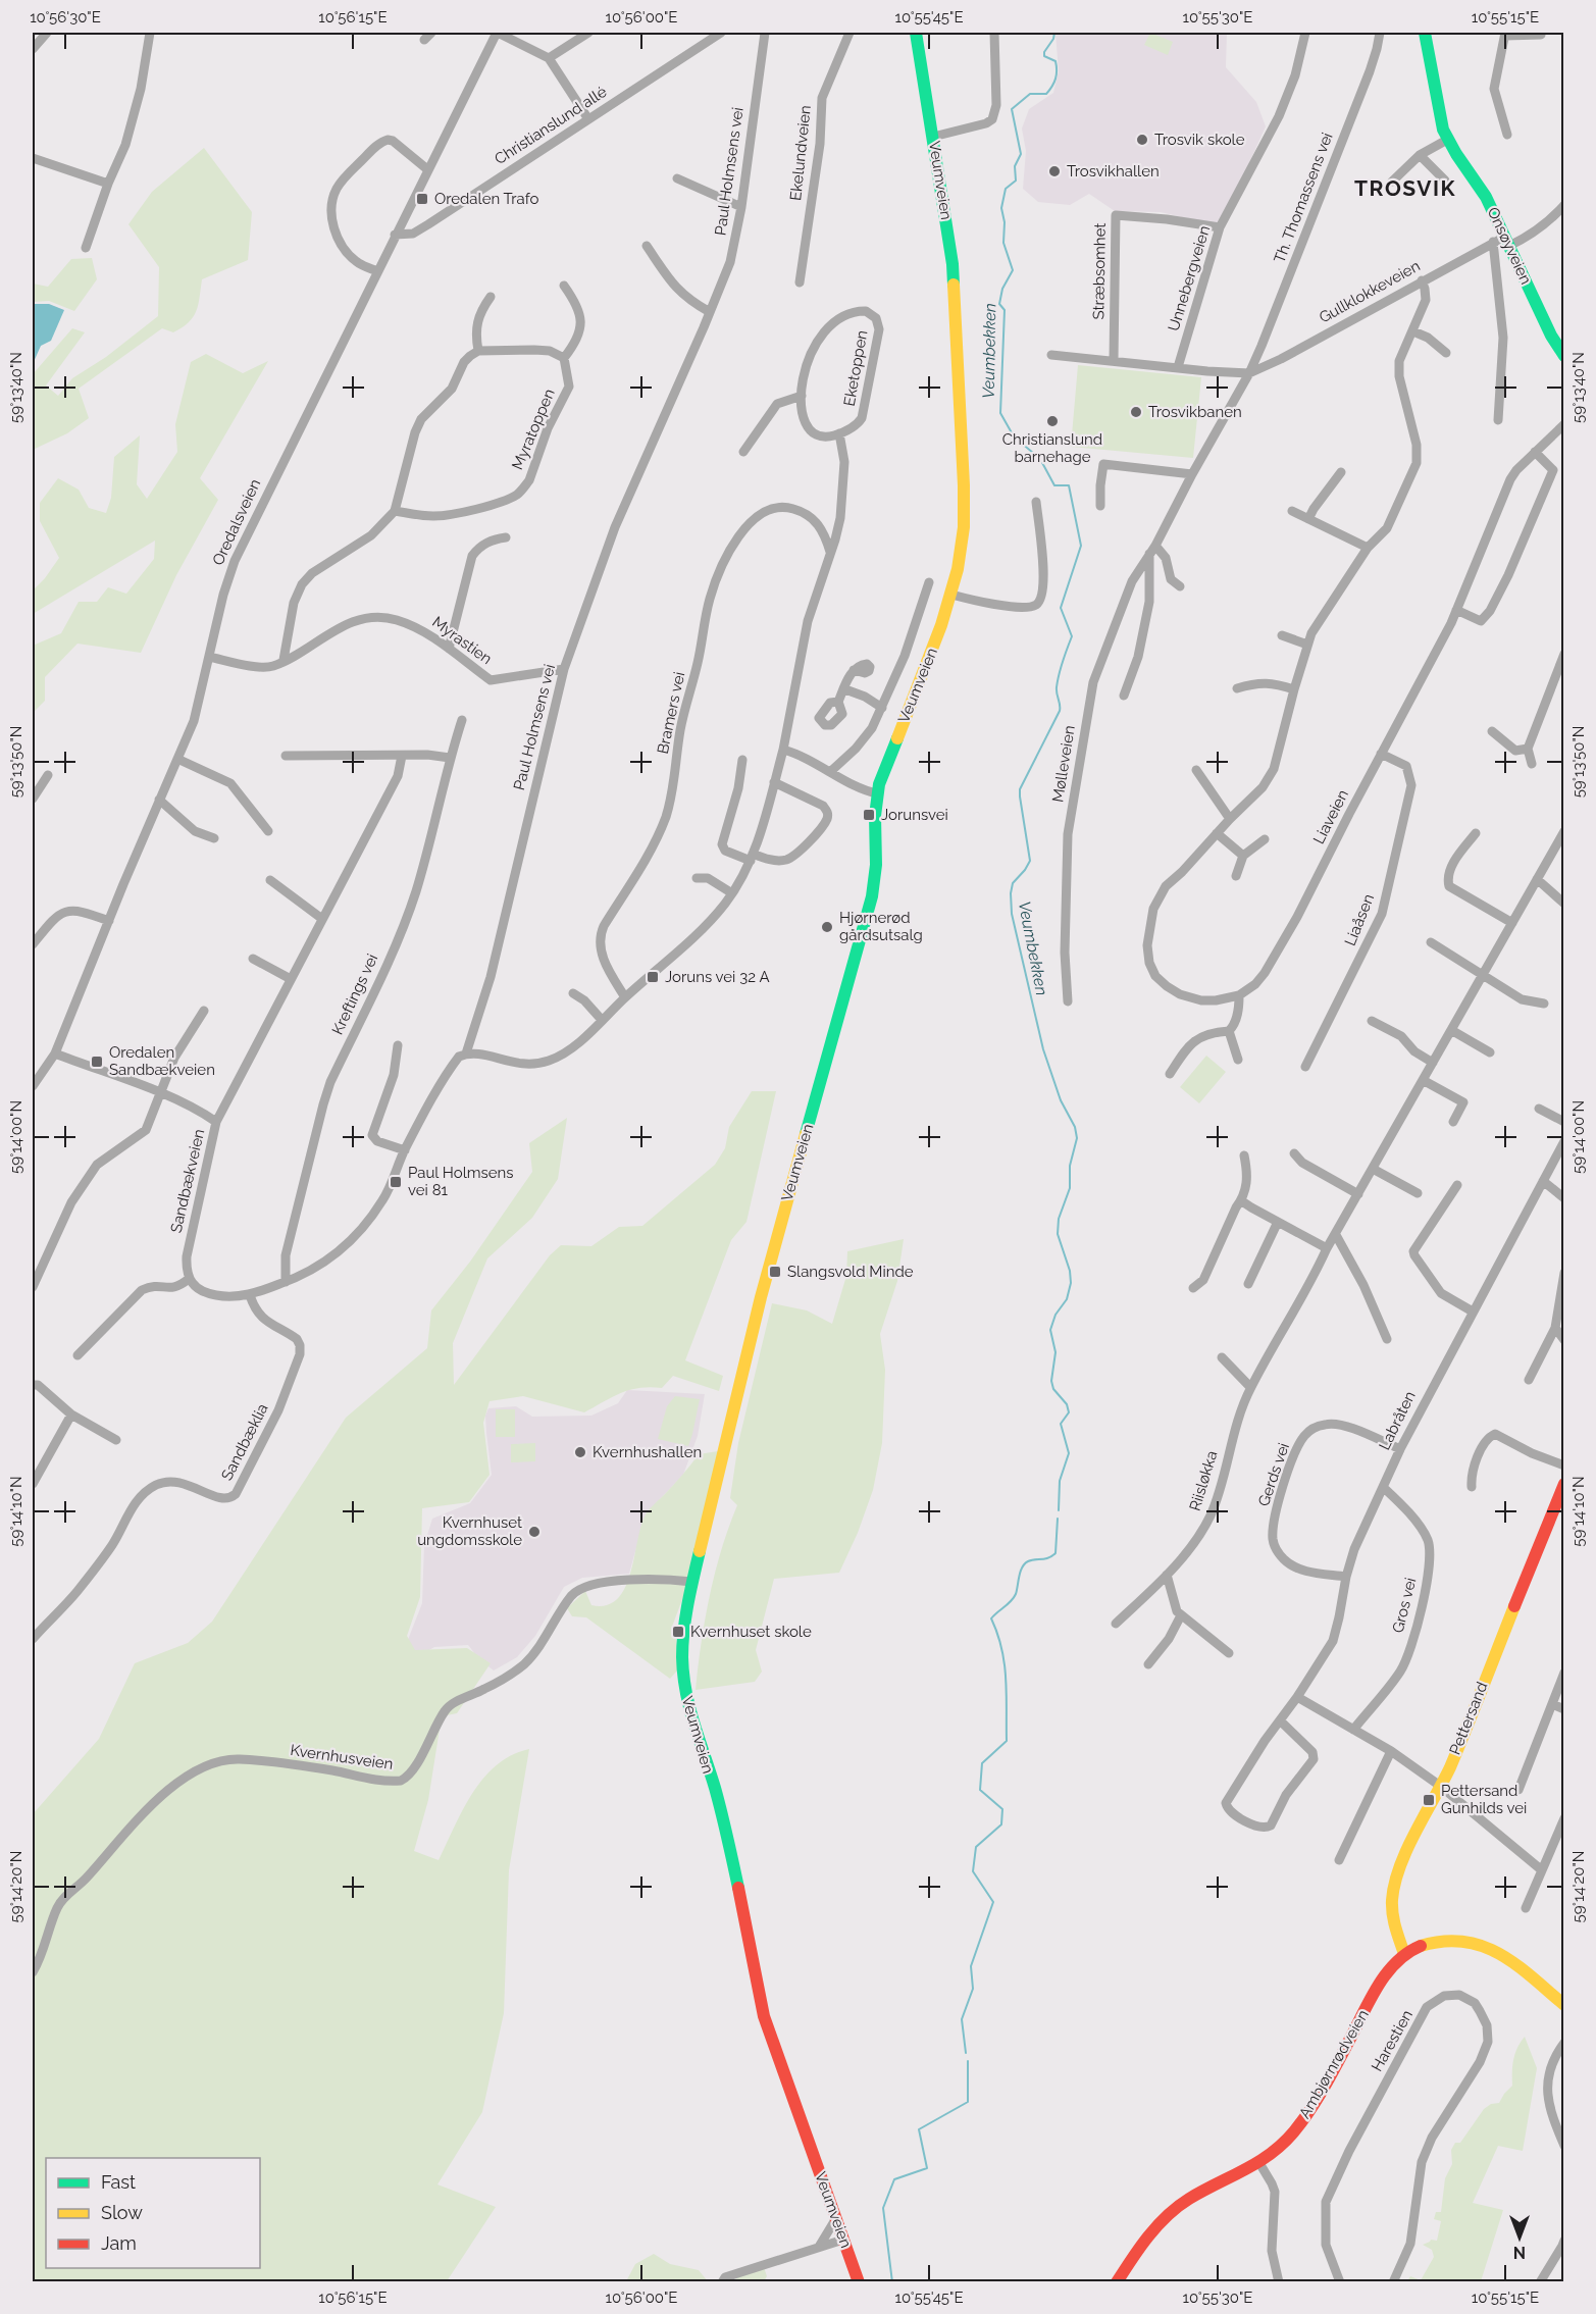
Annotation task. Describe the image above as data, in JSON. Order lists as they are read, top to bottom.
{
  "streets": {
    "main road": [
      "Veumveien",
      "Onsøyveien",
      "Pettersand",
      "Ambjørnrødveien"
    ],
    "street": [
      "Christianslund allé",
      "Ekelundveien",
      "Paul Holmsens vei",
      "Th. Thomassens vei",
      "Stræbsomhet",
      "Unnebergveien",
      "Gullklokkeveien",
      "Eketoppen",
      "Myratoppen",
      "Oredalsveien",
      "Myrastien",
      "Bramers vei",
      "Mølleveien",
      "Liaveien",
      "Liaåsen",
      "Kreftings vei",
      "Sandbækveien",
      "Labråten",
      "Sandbæklia",
      "Gerds vei",
      "Riisløkka",
      "Gros vei",
      "Kvernhusveien",
      "Harestien"
    ]
  },
  "crossings": [
    ["Christianslund allé", "Oredalsveien"],
    ["Paul Holmsens vei", "Myrastien"],
    ["Paul Holmsens vei", "Kreftings vei"],
    ["Paul Holmsens vei", "Sandbækveien"],
    ["Paul Holmsens vei", "Sandbæklia"],
    ["Veumveien", "Kvernhusveien"],
    ["Th. Thomassens vei", "Gullklokkeveien"],
    ["Th. Thomassens vei", "Mølleveien"],
    ["Onsøyveien", "Gullklokkeveien"],
    ["Stræbsomhet", "Unnebergveien"],
    ["Gullklokkeveien", "Mølleveien"],
    ["Oredalsveien", "Myrastien"],
    ["Oredalsveien", "Sandbækveien"],
    ["Liaveien", "Liaåsen"],
    ["Labråten", "Gerds vei"],
    ["Labråten", "Gros vei"],
    ["Pettersand", "Ambjørnrødveien"]
  ],
  "districts": ["TROSVIK"],
  "water": ["Veumbekken"],
  "places": {
    "other": [
      "Trosvik skole",
      "Trosvikhallen",
      "Trosvikbanen",
      "Christianslund barnehage",
      "Hjørnerød gårdsutsalg",
      "Kvernhushallen",
      "Kvernhuset ungdomsskole"
    ],
    "transit": [
      "Oredalen Trafo",
      "Jorunsvei",
      "Joruns vei 32 A",
      "Oredalen Sandbækveien",
      "Paul Holmsens vei 81",
      "Slangsvold Minde",
      "Kvernhuset skole",
      "Pettersand Gunhilds vei"
    ]
  },
  "legend": ["Fast", "Slow", "Jam"],
  "north": "bottom",
  "coordinates": [
    "10°56'30\"E",
    "10°56'15\"E",
    "10°56'00\"E",
    "10°55'45\"E",
    "10°55'30\"E",
    "10°55'15\"E",
    "59°13'40\"N",
    "59°13'50\"N",
    "59°14'00\"N",
    "59°14'10\"N",
    "59°14'20\"N"
  ]
}
